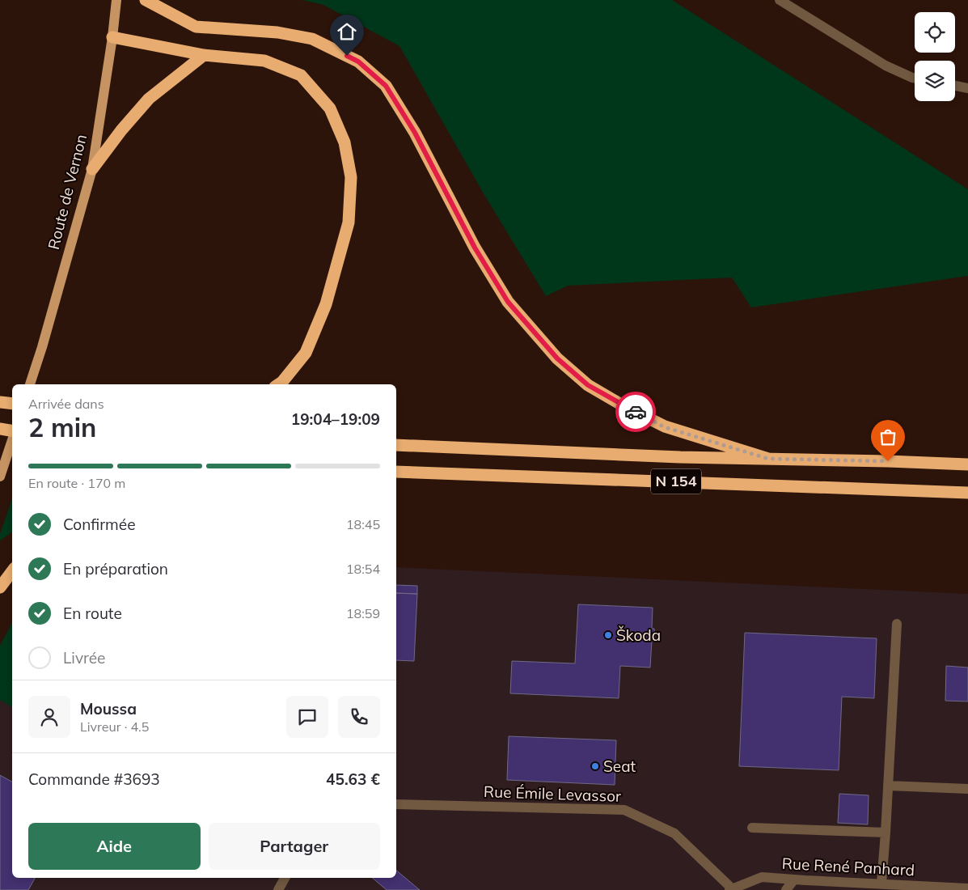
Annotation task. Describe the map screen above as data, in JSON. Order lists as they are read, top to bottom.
{
  "streets": {
    "highway": ["N 154"],
    "main road": ["Route de Vernon"],
    "street": ["Rue Émile Levassor", "Rue René Panhard"]
  },
  "crossings": [
    ["Rue Émile Levassor", "Rue René Panhard"]
  ],
  "places": ["Škoda", "Seat"],
  "page": {
    "heading": ["2 min", "Arrivée dans", "19:04–19:09"],
    "panel": [
      "Moussa",
      "Livreur · 4.5",
      "Commande #3693",
      "45.63 €"
    ],
    "bar": "En route · 170 m",
    "list": [
      ["Confirmée", "18:45"],
      ["En préparation", "18:54"],
      ["En route", "18:59"],
      "Livrée"
    ],
    "buttons": ["Aide", "Partager"]
  }
}
